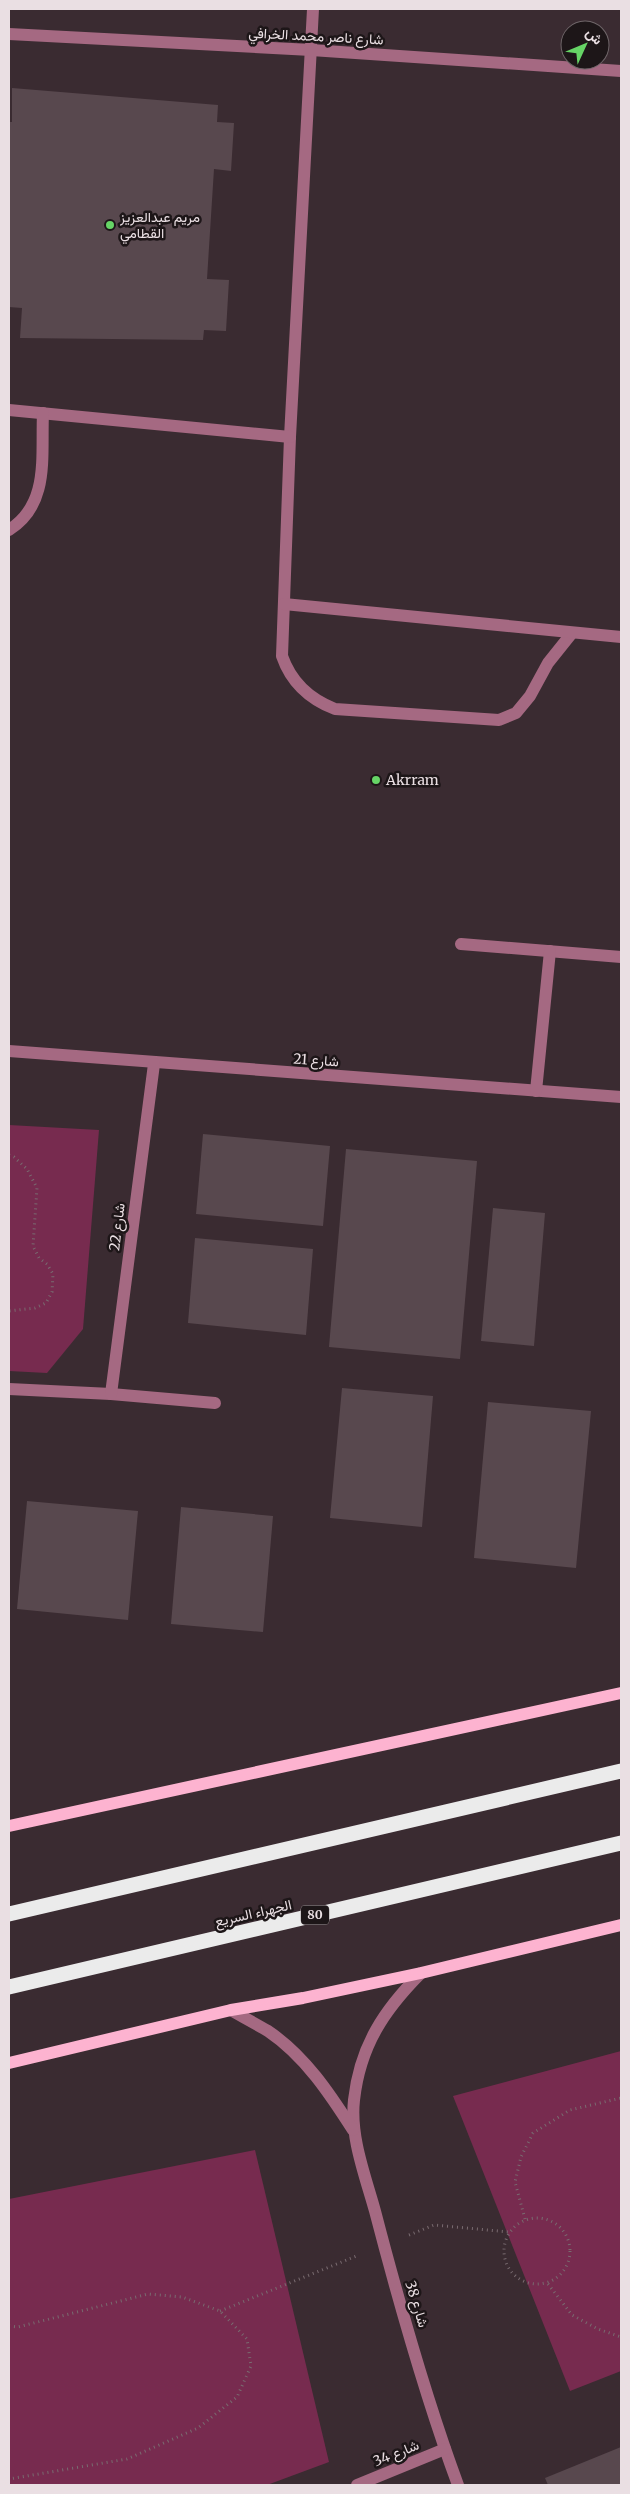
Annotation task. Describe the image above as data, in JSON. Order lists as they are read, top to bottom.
{
  "streets": {
    "highway": ["الجهراء السريع", "80"],
    "street": [
      "شارع ناصر محمد الخرافي",
      "شارع 21",
      "شارع 22",
      "شارع 38",
      "شارع 34"
    ]
  },
  "crossings": [
    ["شارع 21", "شارع 22"],
    ["شارع 38", "شارع 34"]
  ],
  "places": ["مريم عبدالعزيز القطامي", "Akrram"],
  "north": "top right"
}
